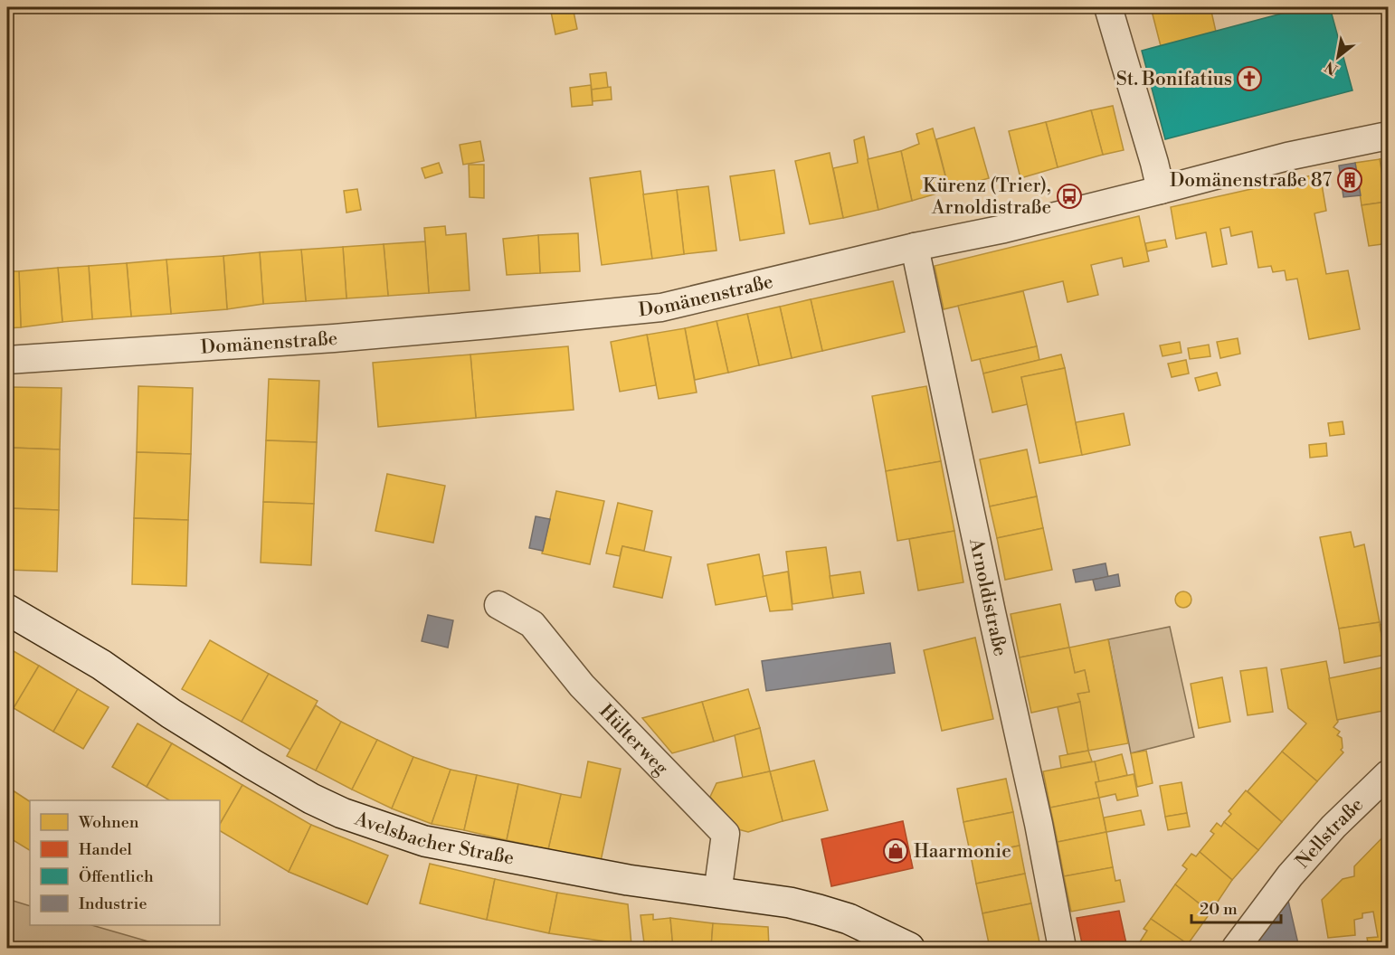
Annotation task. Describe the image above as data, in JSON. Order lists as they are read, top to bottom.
{
  "streets": {
    "main road": ["Avelsbacher Straße"],
    "street": [
      "Domänenstraße",
      "Arnoldistraße",
      "Hülterweg",
      "Nellstraße"
    ]
  },
  "crossings": [
    ["Domänenstraße", "Arnoldistraße"],
    ["Hülterweg", "Avelsbacher Straße"]
  ],
  "places": {
    "church": ["St. Bonifatius"],
    "building": ["Domänenstraße 87"],
    "bus stop": ["Kürenz (Trier), Arnoldistraße"],
    "shop": ["Haarmonie"]
  },
  "legend": [
    "Wohnen",
    "Handel",
    "Öffentlich",
    "Industrie"
  ],
  "scale_bar": "20 m",
  "north": "bottom left"
}
